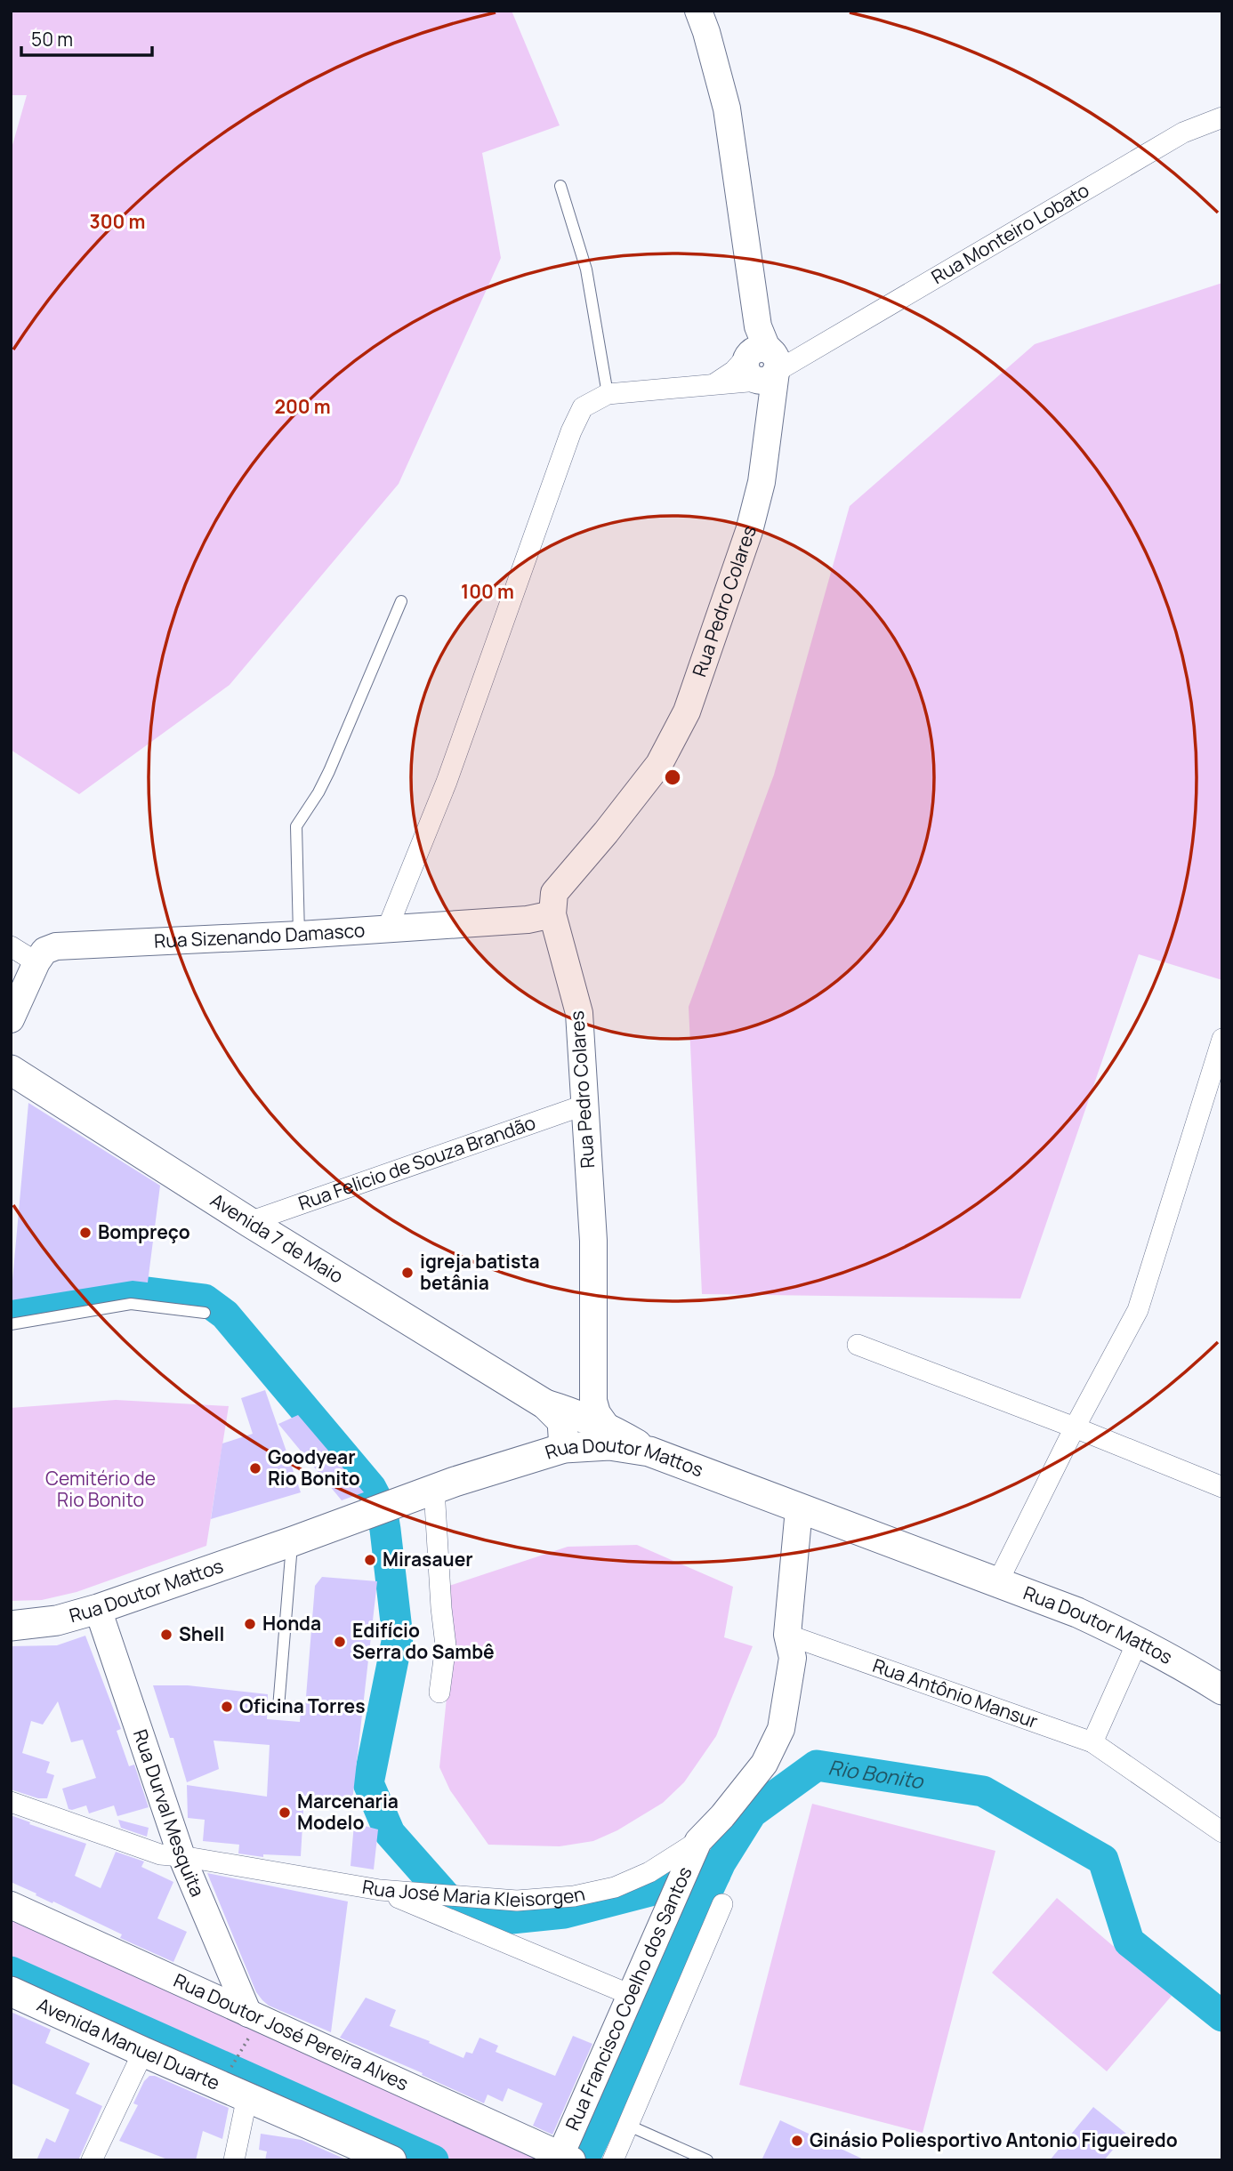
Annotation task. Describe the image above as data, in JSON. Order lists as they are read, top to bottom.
{
  "streets": {
    "main road": ["Avenida 7 de Maio", "Rua Doutor Mattos", "Avenida Manuel Duarte"],
    "street": [
      "Rua Monteiro Lobato",
      "Rua Pedro Colares",
      "Rua Sizenando Damasco",
      "Rua Felicio de Souza Brandão",
      "Rua Antônio Mansur",
      "Rua Durval Mesquita",
      "Rua José Maria Kleisorgen",
      "Rua Francisco Coelho dos Santos",
      "Rua Doutor José Pereira Alves"
    ]
  },
  "crossings": [
    ["Rua Monteiro Lobato", "Rua Pedro Colares"],
    ["Rua Pedro Colares", "Rua Sizenando Damasco"],
    ["Rua Pedro Colares", "Rua Felicio de Souza Brandão"],
    ["Rua Pedro Colares", "Avenida 7 de Maio"],
    ["Rua Felicio de Souza Brandão", "Avenida 7 de Maio"],
    ["Avenida 7 de Maio", "Rua Doutor Mattos"],
    ["Rua Doutor Mattos", "Rua Durval Mesquita"],
    ["Rua Antônio Mansur", "Rua José Maria Kleisorgen"],
    ["Rua Durval Mesquita", "Rua José Maria Kleisorgen"],
    ["Rua Durval Mesquita", "Rua Doutor José Pereira Alves"],
    ["Rua José Maria Kleisorgen", "Rua Francisco Coelho dos Santos"],
    ["Rua Francisco Coelho dos Santos", "Rua Doutor José Pereira Alves"]
  ],
  "water": ["Rio Bonito"],
  "parks": ["Cemitério de Rio Bonito"],
  "places": [
    "Bompreço",
    "igreja batista betânia",
    "Goodyear Rio Bonito",
    "Mirasauer",
    "Honda",
    "Shell",
    "Edifício Serra do Sambê",
    "Oficina Torres",
    "Marcenaria Modelo",
    "Ginásio Poliesportivo Antonio Figueiredo"
  ],
  "scale_bar": "50 m",
  "rings": ["300 m", "200 m", "100 m"]
}
